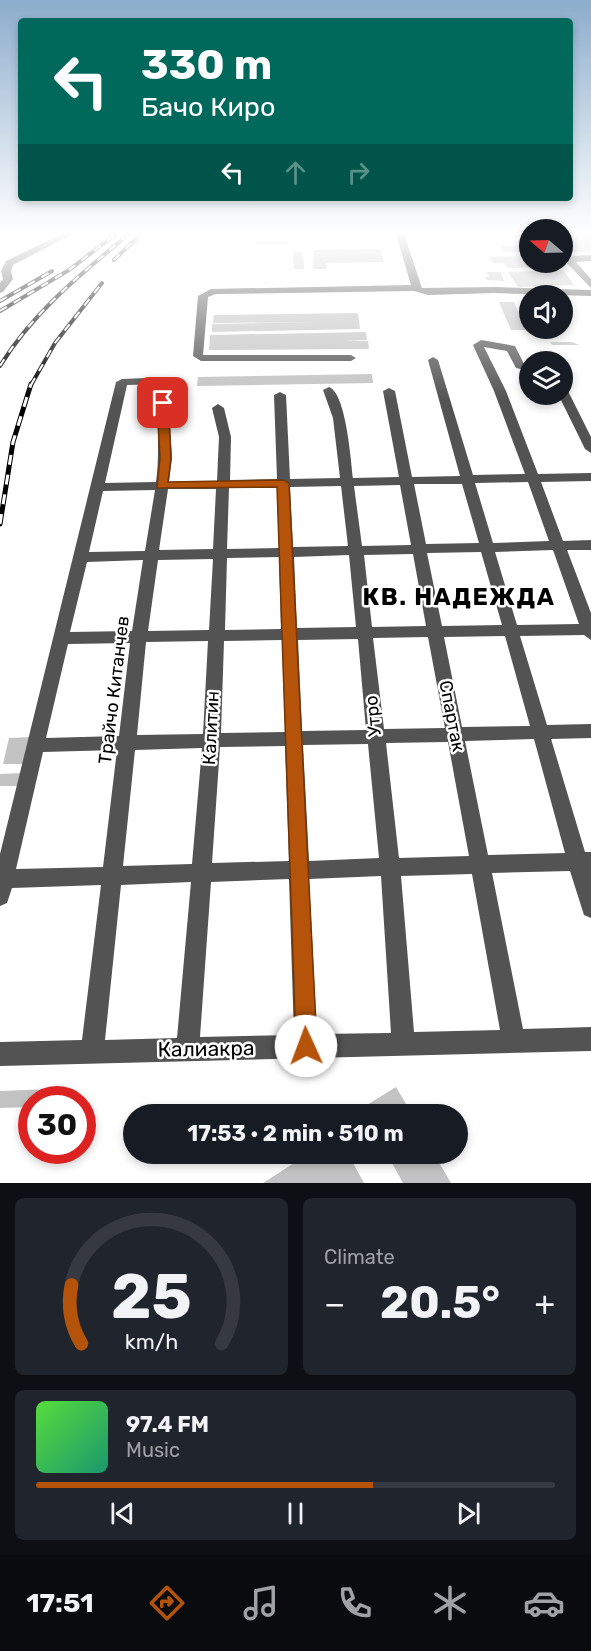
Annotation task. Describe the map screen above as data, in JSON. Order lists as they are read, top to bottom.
{
  "streets": {
    "street": [
      "Трайчо Китанчев",
      "Утро",
      "Спартак",
      "Калитин",
      "Калиакра"
    ]
  },
  "crossings": [
    ["Трайчо Китанчев", "Калиакра"],
    ["Утро", "Калиакра"],
    ["Спартак", "Калиакра"],
    ["Калитин", "Калиакра"]
  ],
  "districts": ["КВ. НАДЕЖДА"],
  "north": "left",
  "page": {
    "turn": ["330 m", "Бачо Киро"],
    "limit": "30",
    "trip": "17:53 · 2 min · 510 m",
    "tile": "Climate",
    "heat": ["−", "20.5°", "+"],
    "song": ["97.4 FM", "Music"],
    "tabs": "17:51",
    "gauge": ["25", "km/h"]
  }
}
